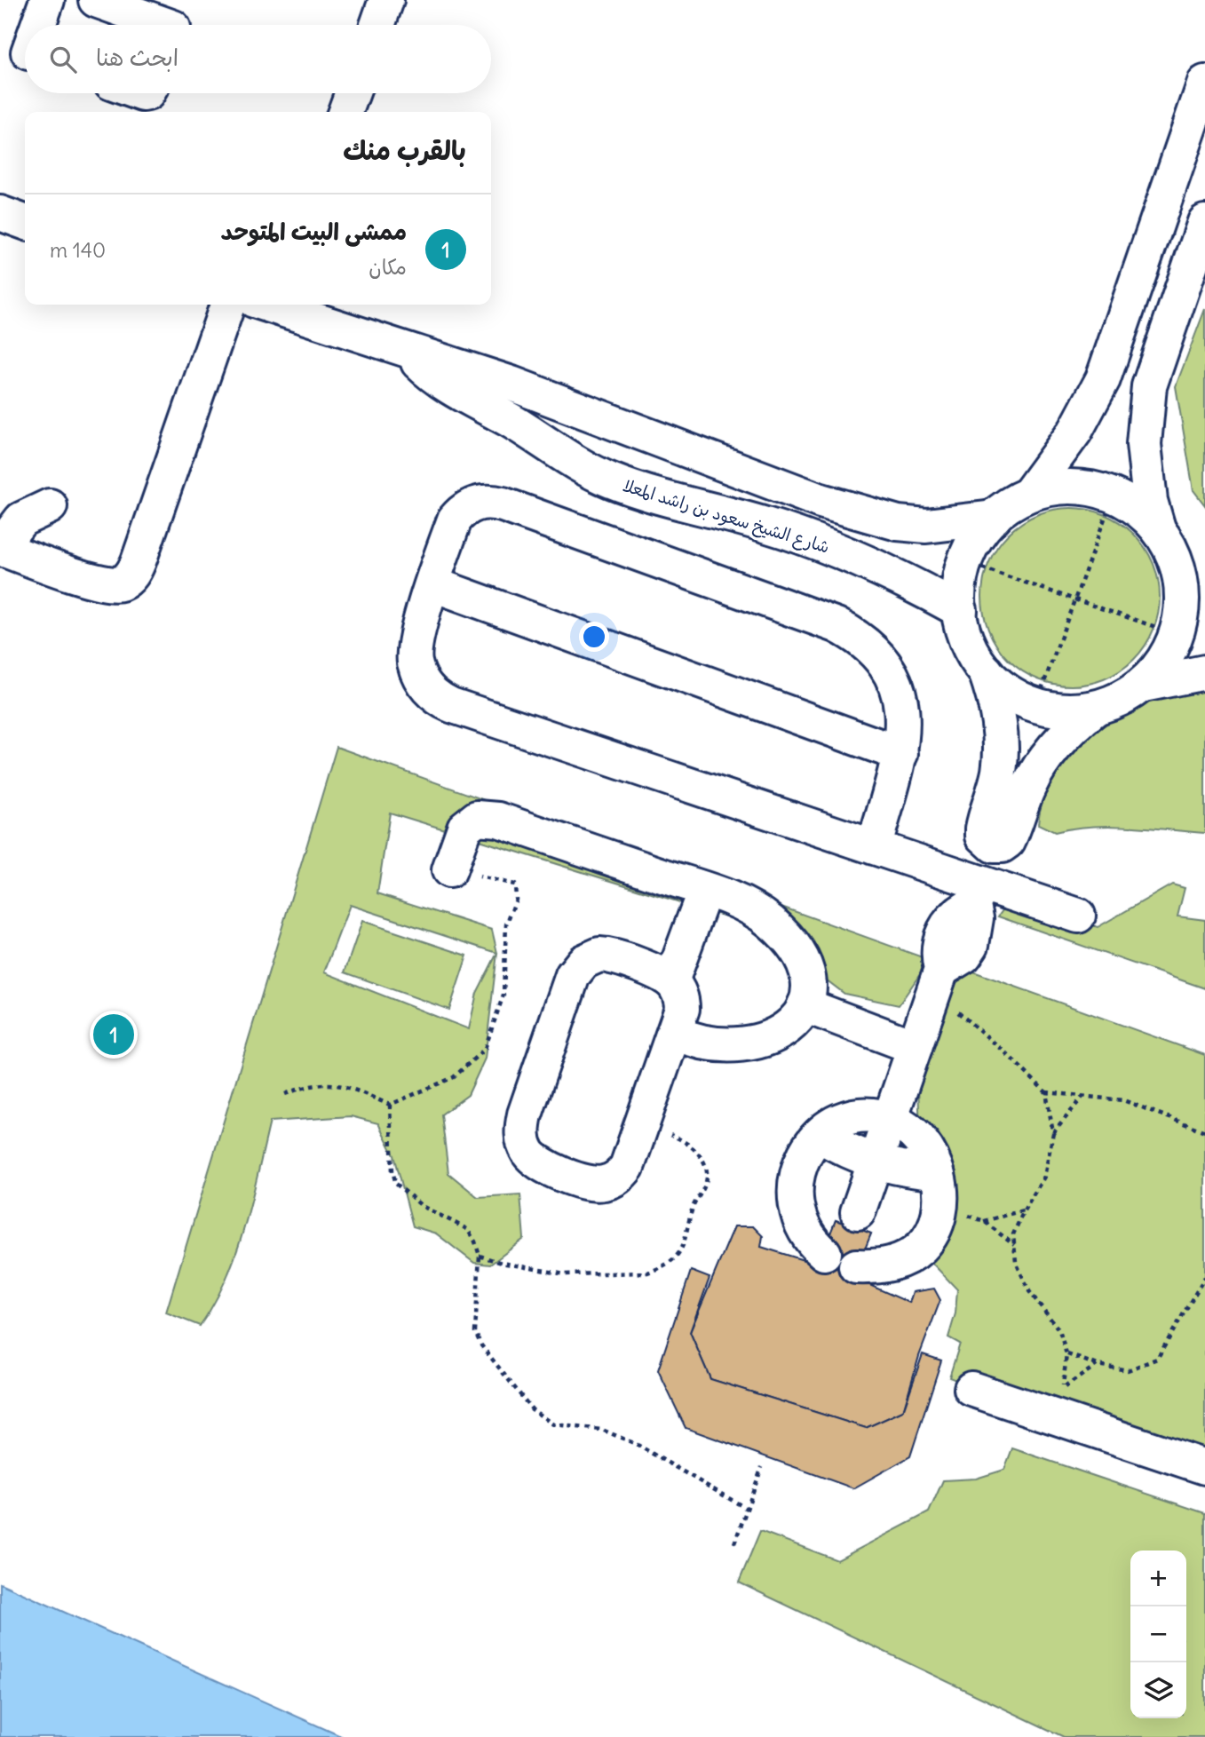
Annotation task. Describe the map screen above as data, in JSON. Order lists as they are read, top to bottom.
{
  "streets": {
    "street": ["شارع الشيخ سعود بن راشد المعلا"]
  },
  "page": {
    "search": "ابحث هنا",
    "heading": "بالقرب منك",
    "list": [
      {
        "mark": "1",
        "name": "ممشى البيت المتوحد",
        "note": "مكان",
        "value": "140 m"
      }
    ],
    "pins": "1",
    "map_buttons": ["+", "−"]
  }
}
